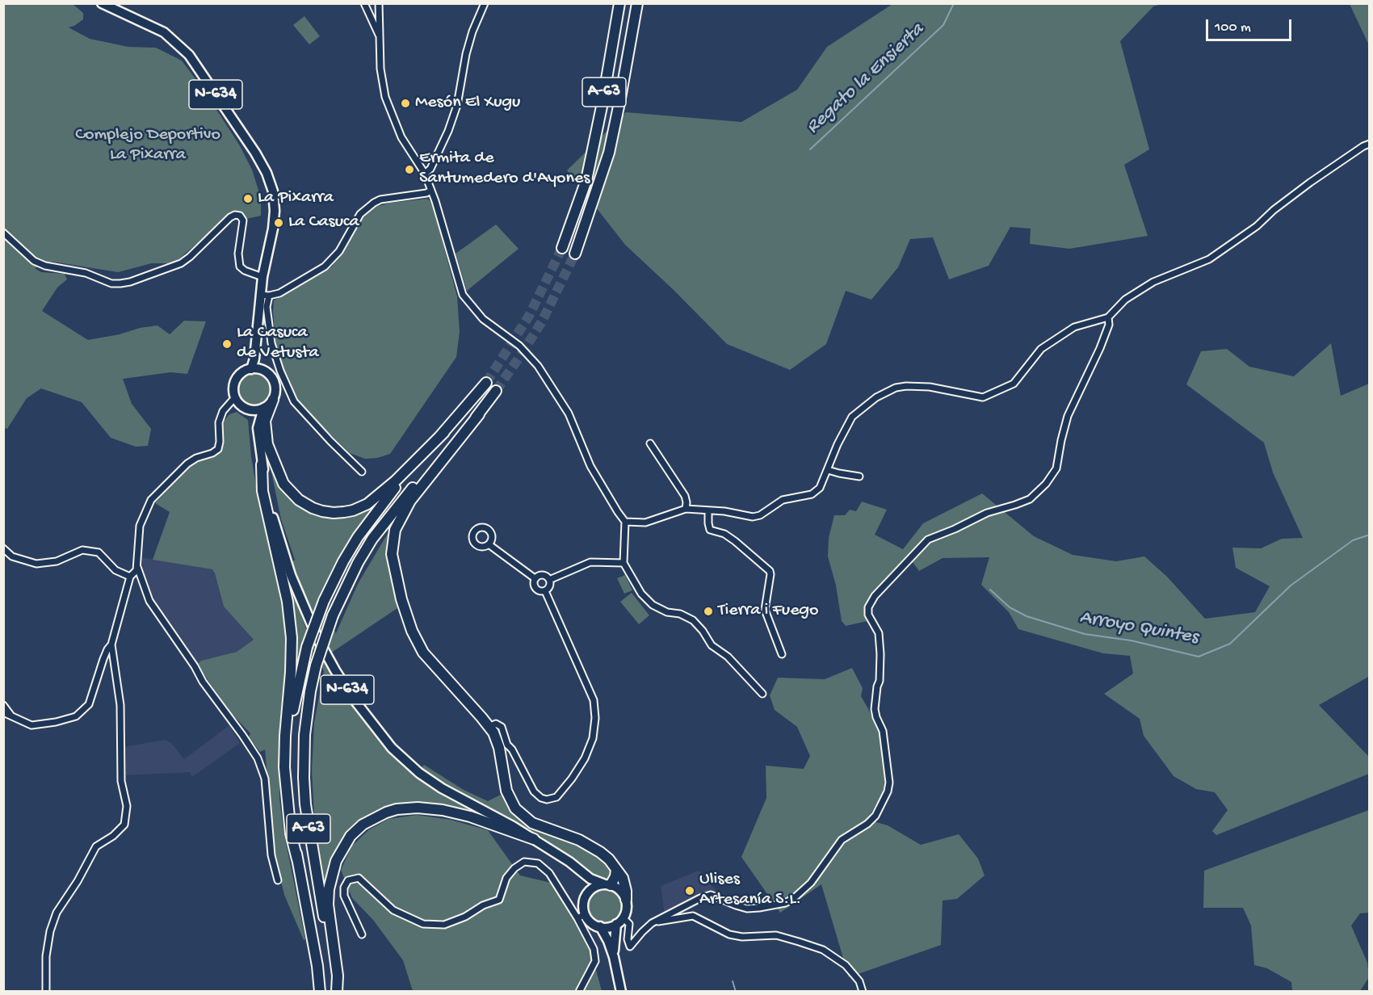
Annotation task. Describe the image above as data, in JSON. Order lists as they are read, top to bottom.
{
  "streets": {
    "highway": ["A-63", "N-634"]
  },
  "water": ["Regato la Ensierta", "Arroyo Quintes"],
  "parks": ["Complejo Deportivo La Pixarra"],
  "places": [
    "Mesón El Xugu",
    "Ermita de Santumedero d'Ayones",
    "La Pixarra",
    "La Casuca",
    "La Casuca de Vetusta",
    "Tierra i Fuego",
    "Ulises Artesanía S.L."
  ],
  "scale_bar": "100 m"
}
